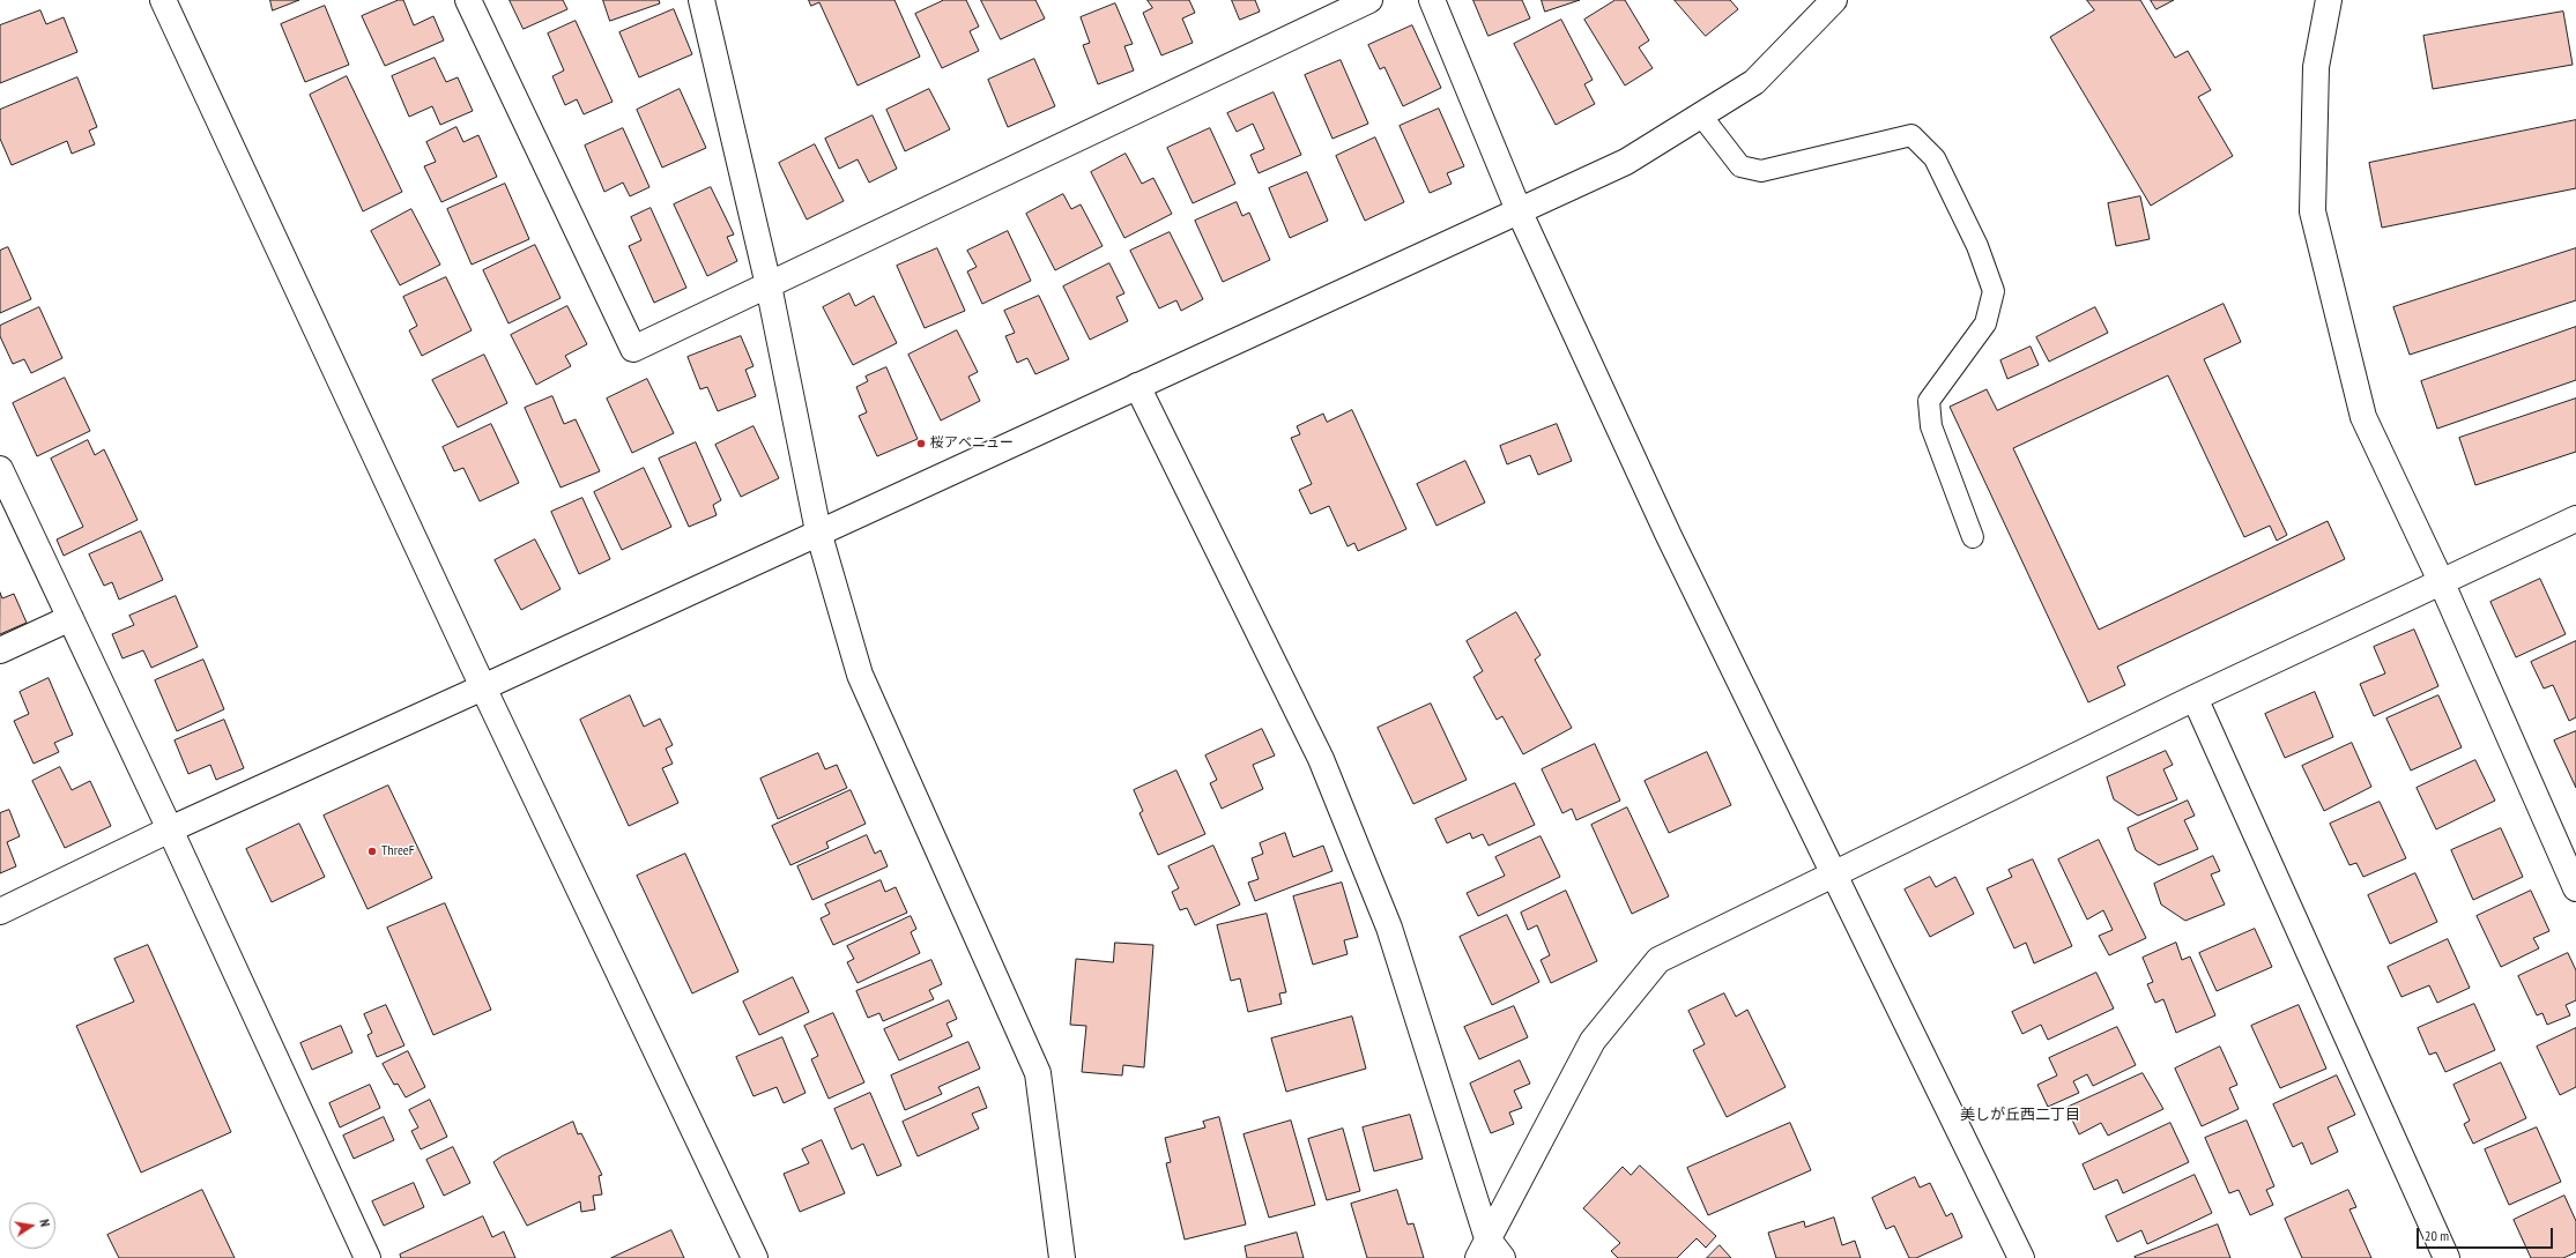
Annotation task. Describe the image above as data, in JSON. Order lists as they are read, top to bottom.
{
  "districts": ["美しが丘西二丁目"],
  "places": ["桜アベニュー", "ThreeF"],
  "scale_bar": "20 m",
  "north": "right"
}
